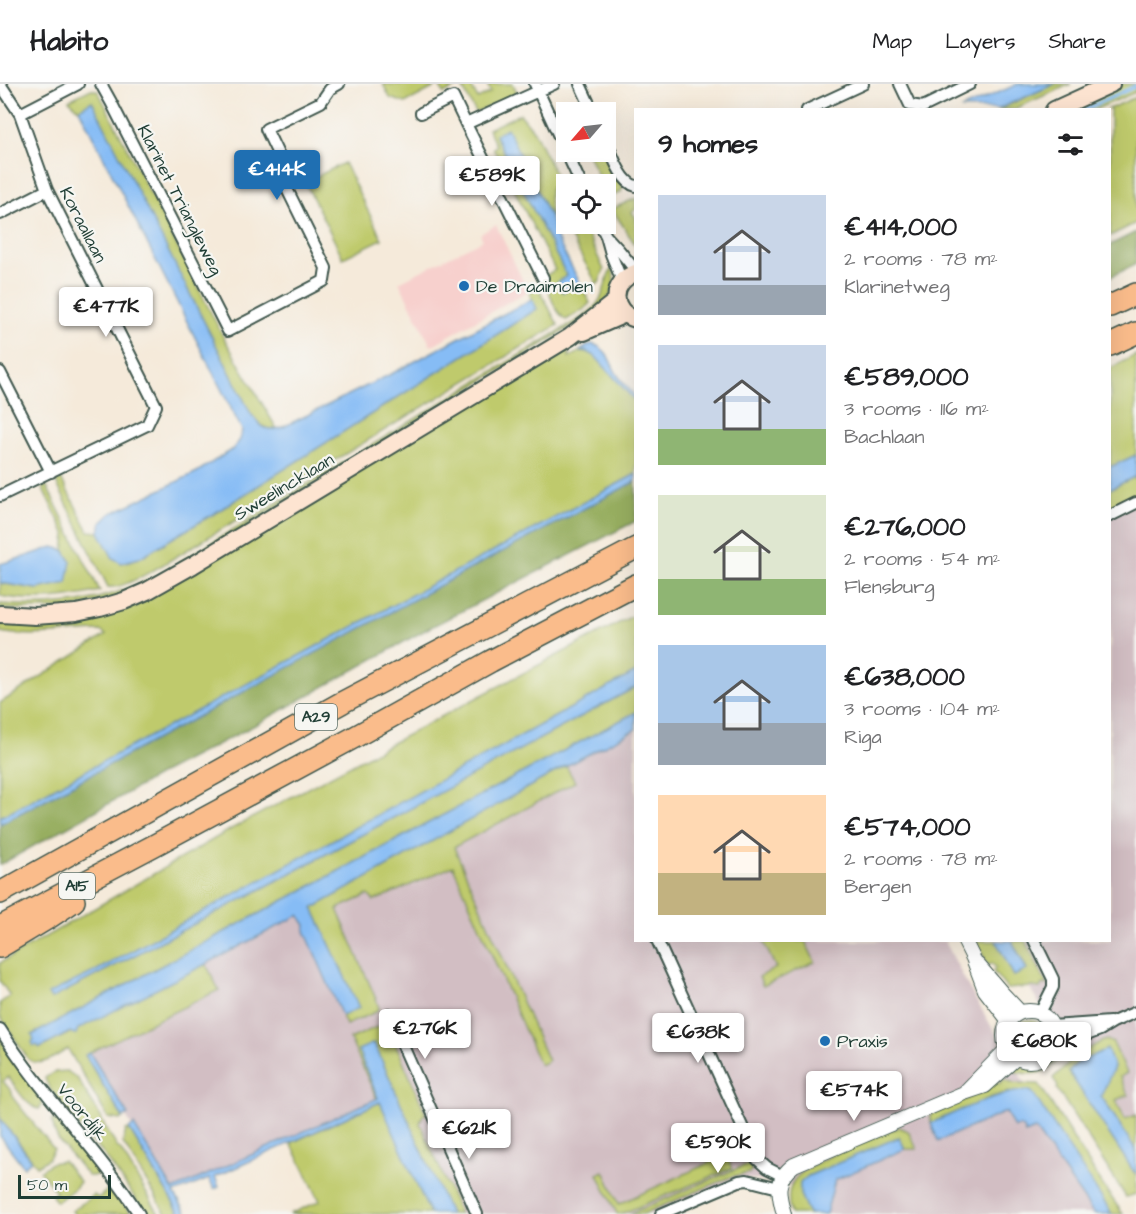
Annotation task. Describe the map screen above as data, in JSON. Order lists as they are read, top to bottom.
{
  "streets": {
    "highway": ["A29", "A15"],
    "main road": ["Sweelincklaan"],
    "street": ["Klarinet Triangleweg", "Koraallaan", "Voordijk"]
  },
  "crossings": [
    ["A29", "A15"]
  ],
  "places": ["De Draaimolen", "Praxis"],
  "scale_bar": "50 m",
  "north": "bottom left",
  "page": {
    "header": "Habito",
    "nav": ["Map", "Layers", "Share"],
    "heading": "9 homes",
    "price": [
      "€414K",
      "€589K",
      "€477K",
      "€276K",
      "€638K",
      "€680K",
      "€574K",
      "€621K",
      "€590K"
    ],
    "list": [
      {
        "name": "€414,000",
        "note": "2 rooms · 78 m² · Klarinetweg"
      },
      {
        "name": "€589,000",
        "note": "3 rooms · 116 m² · Bachlaan"
      },
      {
        "name": "€276,000",
        "note": "2 rooms · 54 m² · Flensburg"
      },
      {
        "name": "€638,000",
        "note": "3 rooms · 104 m² · Riga"
      },
      {
        "name": "€574,000",
        "note": "2 rooms · 78 m² · Bergen"
      }
    ],
    "scale": "50 m"
  }
}
